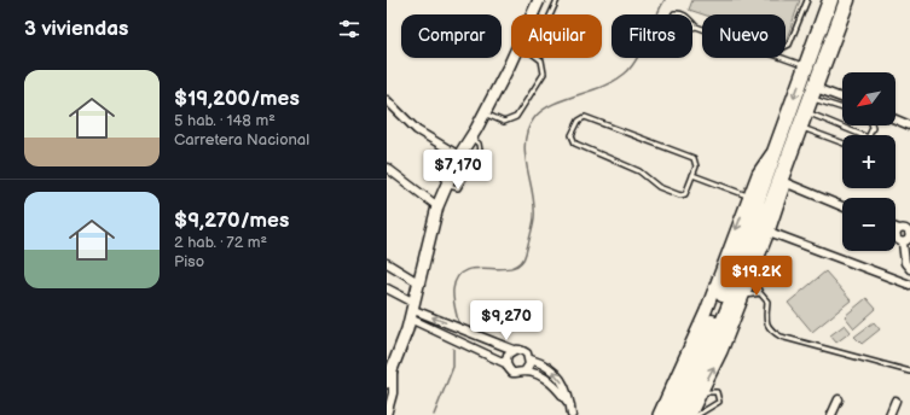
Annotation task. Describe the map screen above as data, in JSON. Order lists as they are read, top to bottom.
{
  "north": "bottom left",
  "page": {
    "heading": "3 viviendas",
    "chip": [
      "Comprar",
      "Alquilar",
      "Filtros",
      "Nuevo"
    ],
    "list": [
      {
        "name": "$19,200/mes",
        "note": "5 hab. · 148 m² · Carretera Nacional"
      },
      {
        "name": "$9,270/mes",
        "note": "2 hab. · 72 m² · Piso"
      }
    ],
    "map_buttons": ["+", "−"],
    "price": ["$7,170", "$19.2K", "$9,270"]
  }
}
